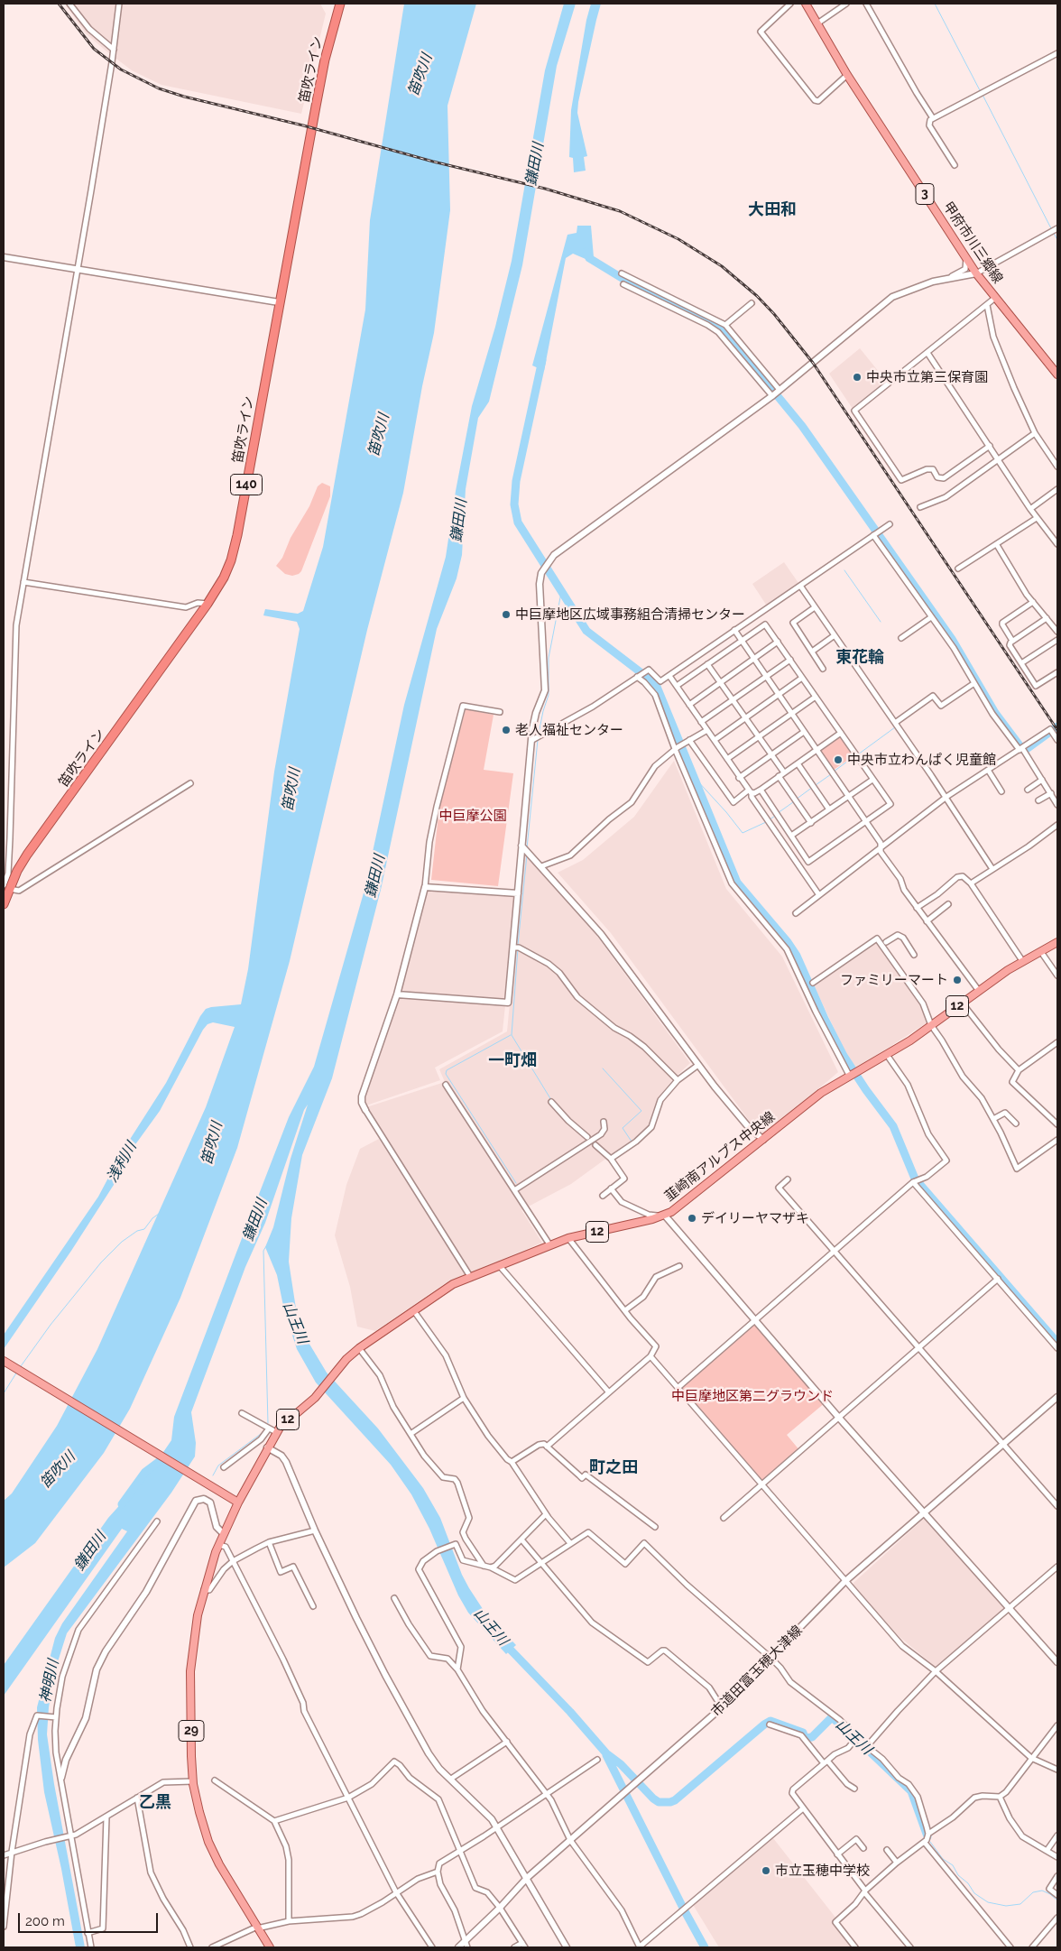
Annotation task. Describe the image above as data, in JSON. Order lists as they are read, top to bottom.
{
  "streets": {
    "highway": ["笛吹ライン", "140"],
    "main road": [
      "3",
      "甲府市川三郷線",
      "12",
      "韮崎南アルプス中央線",
      "29"
    ],
    "street": ["市道田富玉穂大津線"]
  },
  "crossings": [
    ["韮崎南アルプス中央線", "29"]
  ],
  "districts": [
    "大田和",
    "東花輪",
    "一町畑",
    "町之田",
    "乙黒"
  ],
  "water": [
    "笛吹川",
    "鎌田川",
    "浅利川",
    "山王川",
    "神明川"
  ],
  "parks": ["中巨摩公園", "中巨摩地区第二グラウンド"],
  "places": [
    "中央市立第三保育園",
    "中巨摩地区広域事務組合清掃センター",
    "老人福祉センター",
    "中央市立わんぱく児童館",
    "ファミリーマート",
    "デイリーヤマザキ",
    "市立玉穂中学校"
  ],
  "scale_bar": "200 m"
}
